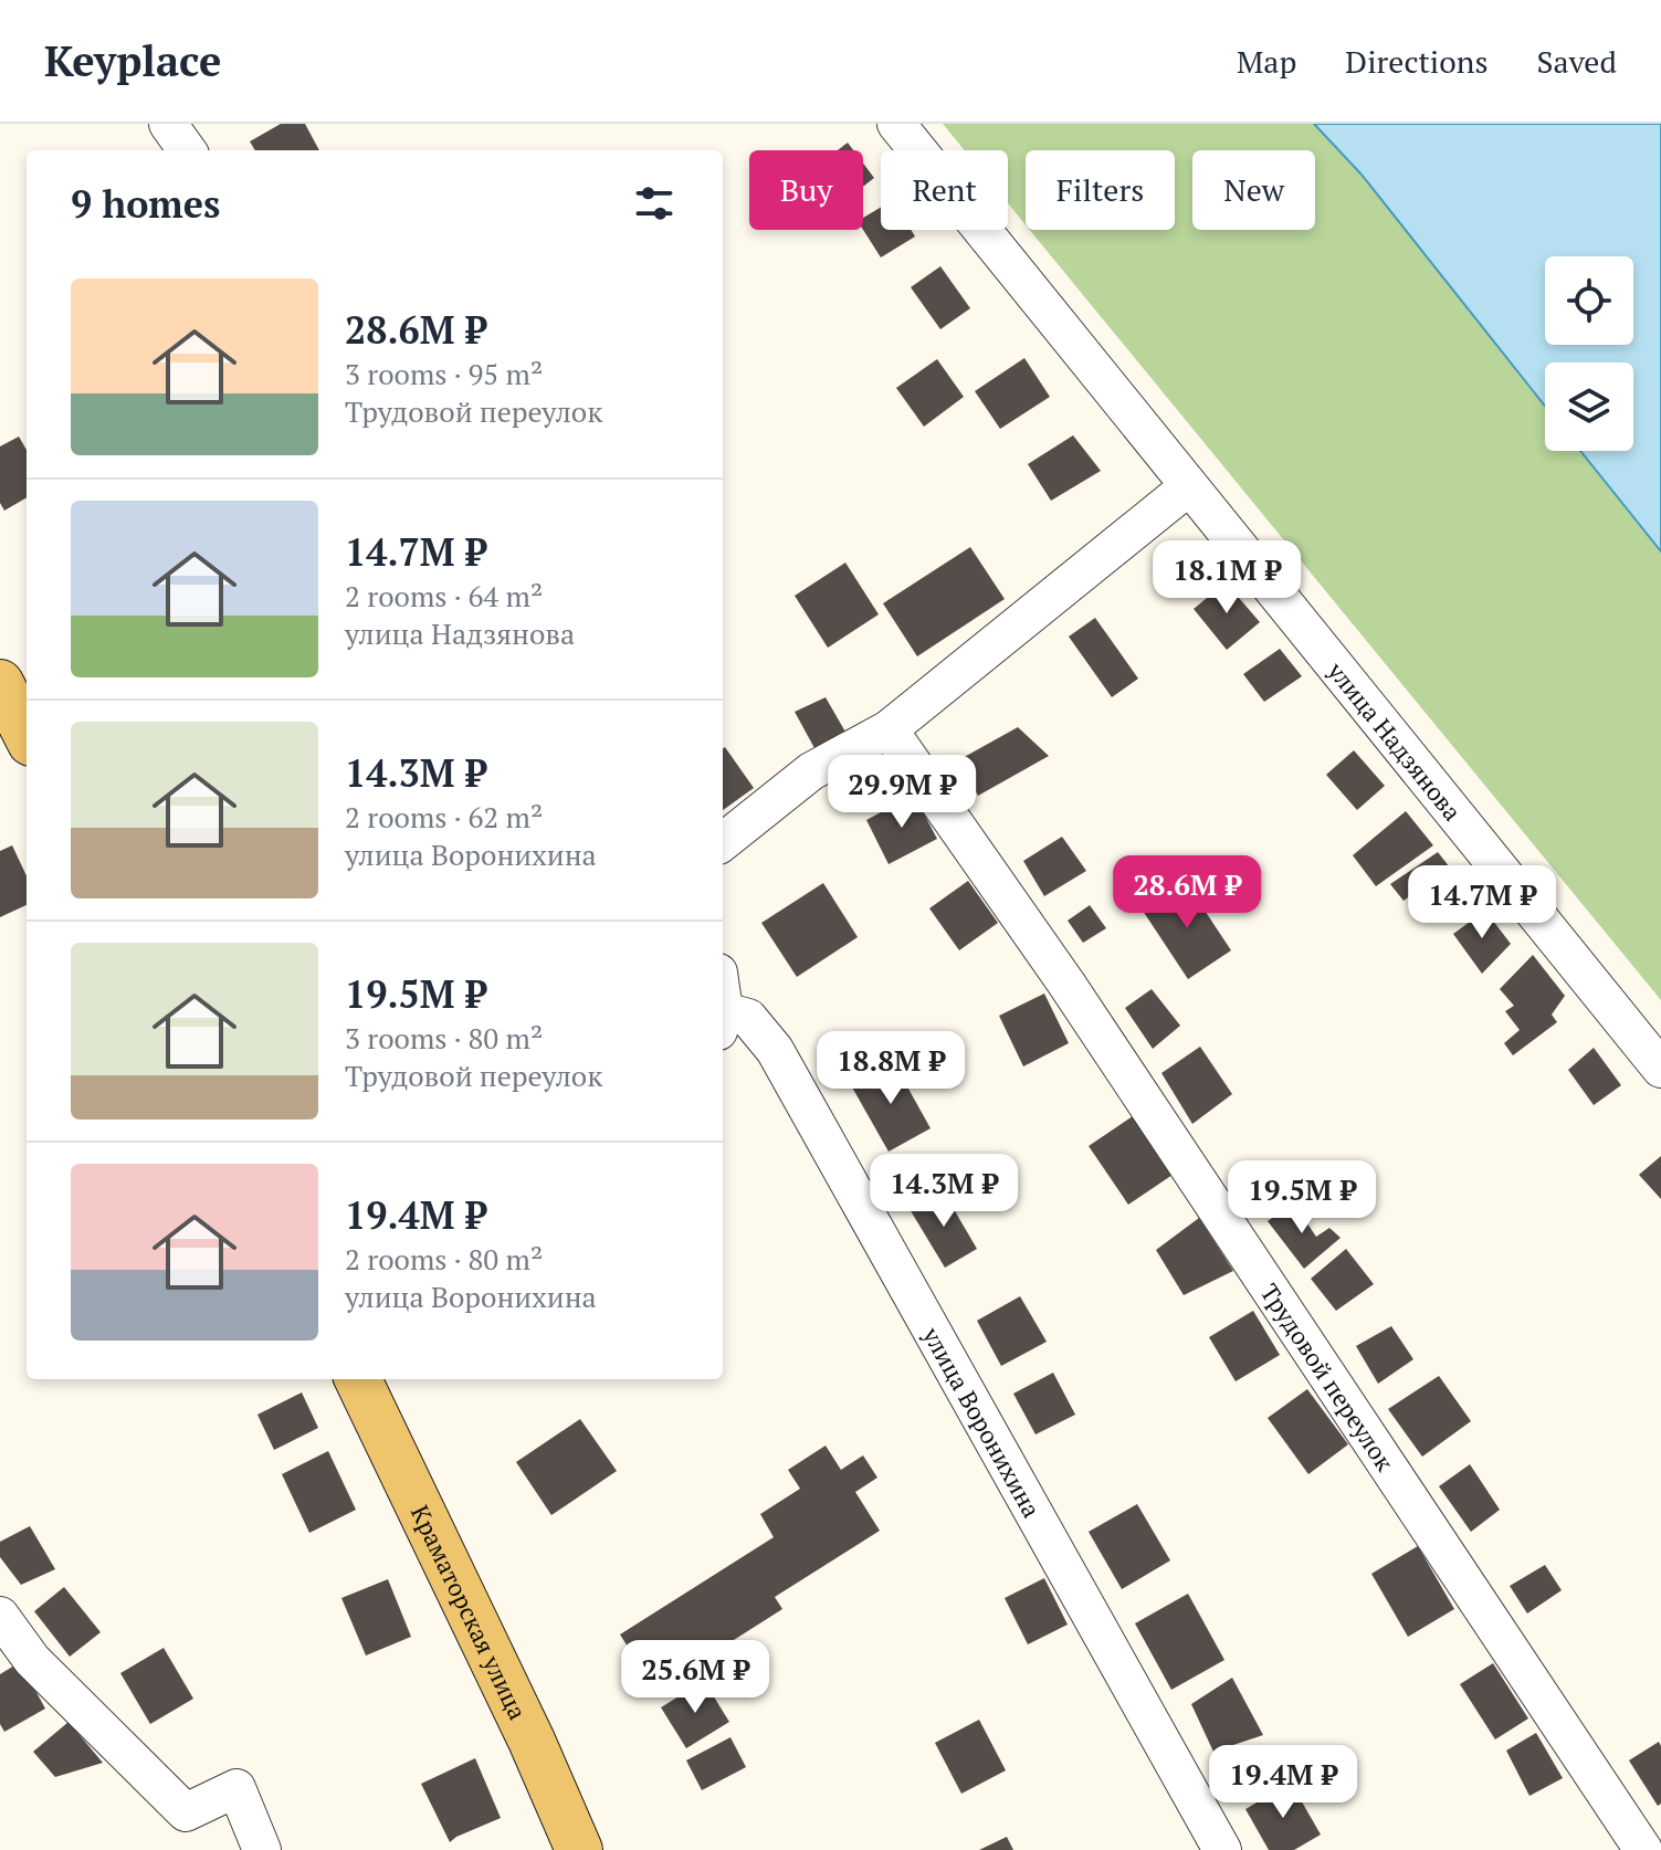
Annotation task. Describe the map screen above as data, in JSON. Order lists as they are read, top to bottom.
{
  "streets": {
    "main road": ["Краматорская улица"],
    "street": ["улица Надзянова", "Трудовой переулок", "улица Воронихина"]
  },
  "page": {
    "header": "Keyplace",
    "nav": ["Map", "Directions", "Saved"],
    "chip": [
      "Buy",
      "Rent",
      "Filters",
      "New"
    ],
    "heading": "9 homes",
    "list": [
      {
        "name": "28.6M ₽",
        "note": "3 rooms · 95 m² · Трудовой переулок"
      },
      {
        "name": "14.7M ₽",
        "note": "2 rooms · 64 m² · улица Надзянова"
      },
      {
        "name": "14.3M ₽",
        "note": "2 rooms · 62 m² · улица Воронихина"
      },
      {
        "name": "19.5M ₽",
        "note": "3 rooms · 80 m² · Трудовой переулок"
      },
      {
        "name": "19.4M ₽",
        "note": "2 rooms · 80 m² · улица Воронихина"
      }
    ],
    "price": [
      "18.1M ₽",
      "29.9M ₽",
      "28.6M ₽",
      "14.7M ₽",
      "18.8M ₽",
      "14.3M ₽",
      "19.5M ₽",
      "25.6M ₽",
      "19.4M ₽"
    ]
  }
}
